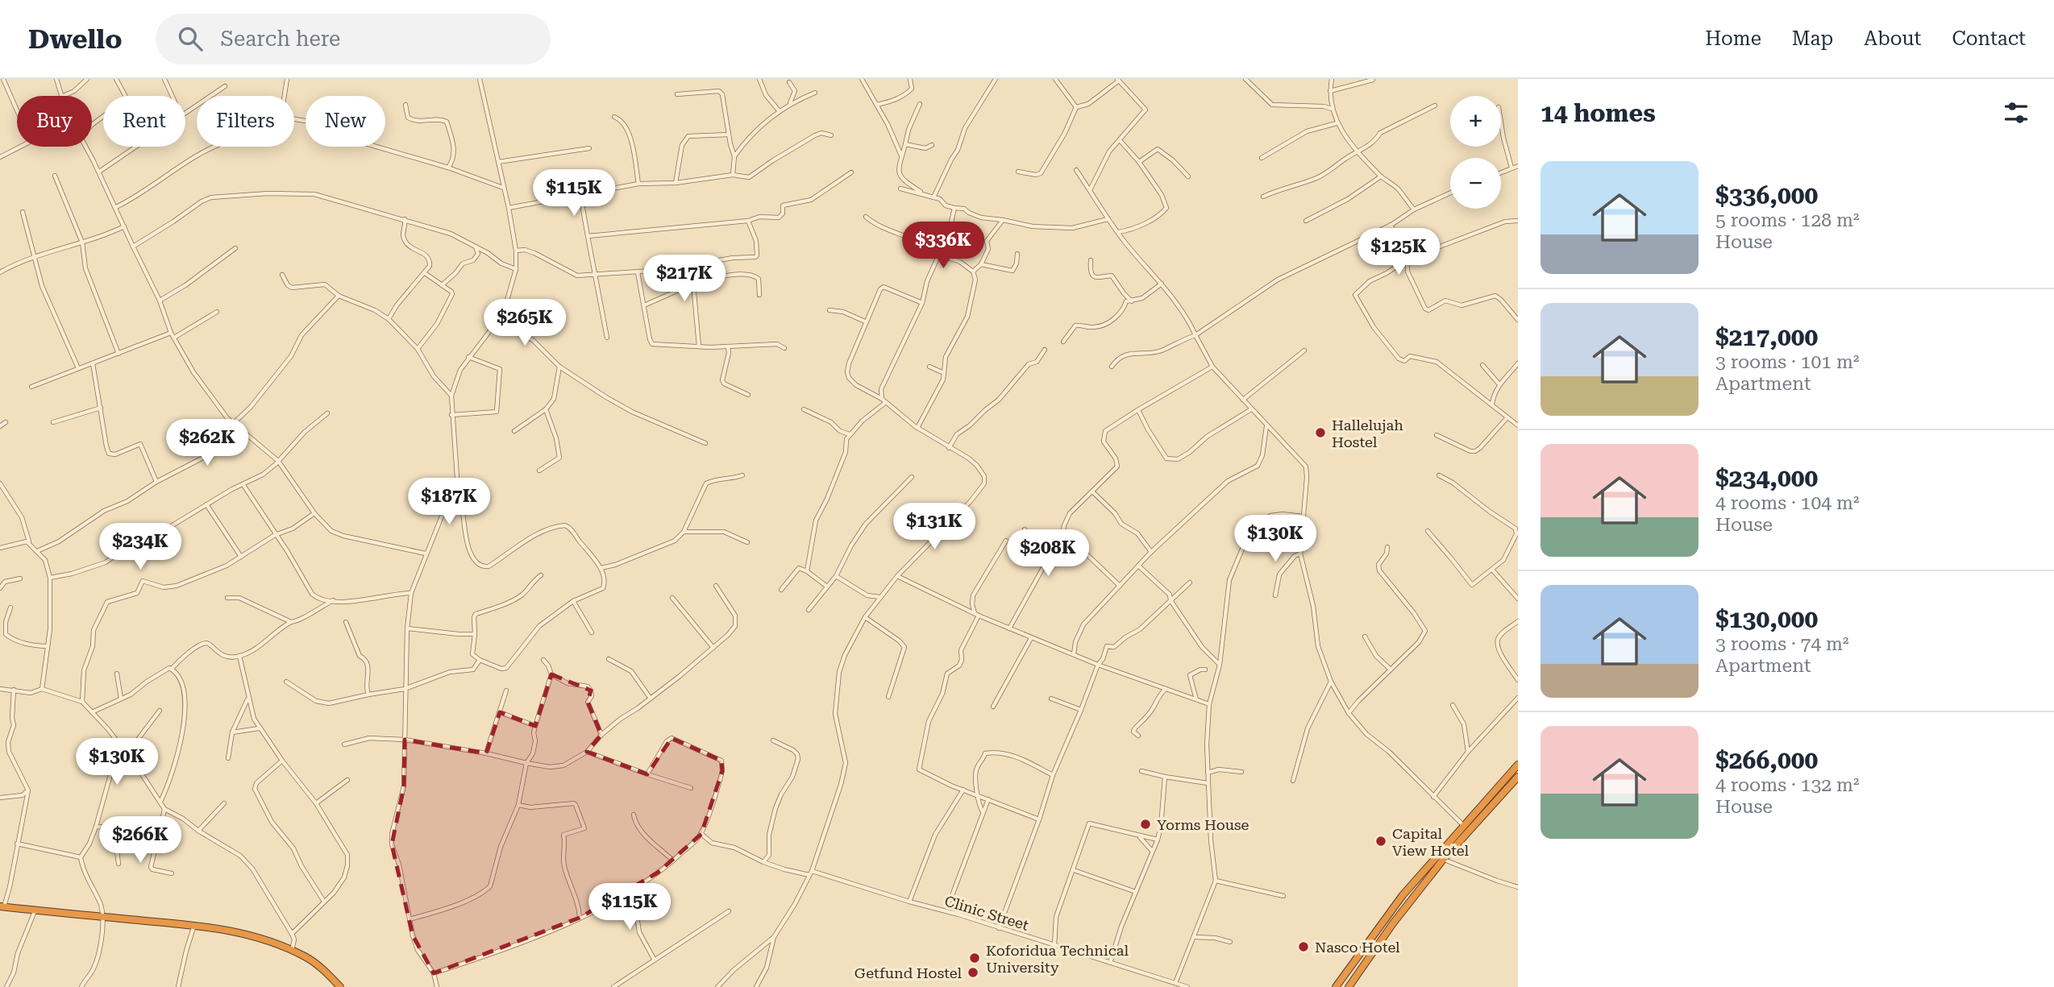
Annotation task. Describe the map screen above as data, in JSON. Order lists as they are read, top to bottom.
{
  "streets": {
    "street": ["Clinic Street"]
  },
  "places": [
    "Hallelujah Hostel",
    "Yorms House",
    "Capital View Hotel",
    "Nasco Hotel",
    "Koforidua Technical University",
    "Getfund Hostel"
  ],
  "page": {
    "header": "Dwello",
    "search": "Search here",
    "nav": [
      "Home",
      "Map",
      "About",
      "Contact"
    ],
    "heading": "14 homes",
    "map_buttons": ["+", "−"],
    "chip": [
      "Buy",
      "Rent",
      "Filters",
      "New"
    ],
    "list": [
      {
        "name": "$336,000",
        "note": "5 rooms · 128 m² · House"
      },
      {
        "name": "$217,000",
        "note": "3 rooms · 101 m² · Apartment"
      },
      {
        "name": "$234,000",
        "note": "4 rooms · 104 m² · House"
      },
      {
        "name": "$130,000",
        "note": "3 rooms · 74 m² · Apartment"
      },
      {
        "name": "$266,000",
        "note": "4 rooms · 132 m² · House"
      }
    ],
    "price": [
      "$115K",
      "$336K",
      "$125K",
      "$217K",
      "$265K",
      "$262K",
      "$187K",
      "$131K",
      "$130K",
      "$234K",
      "$208K",
      "$130K",
      "$266K",
      "$115K"
    ]
  }
}
